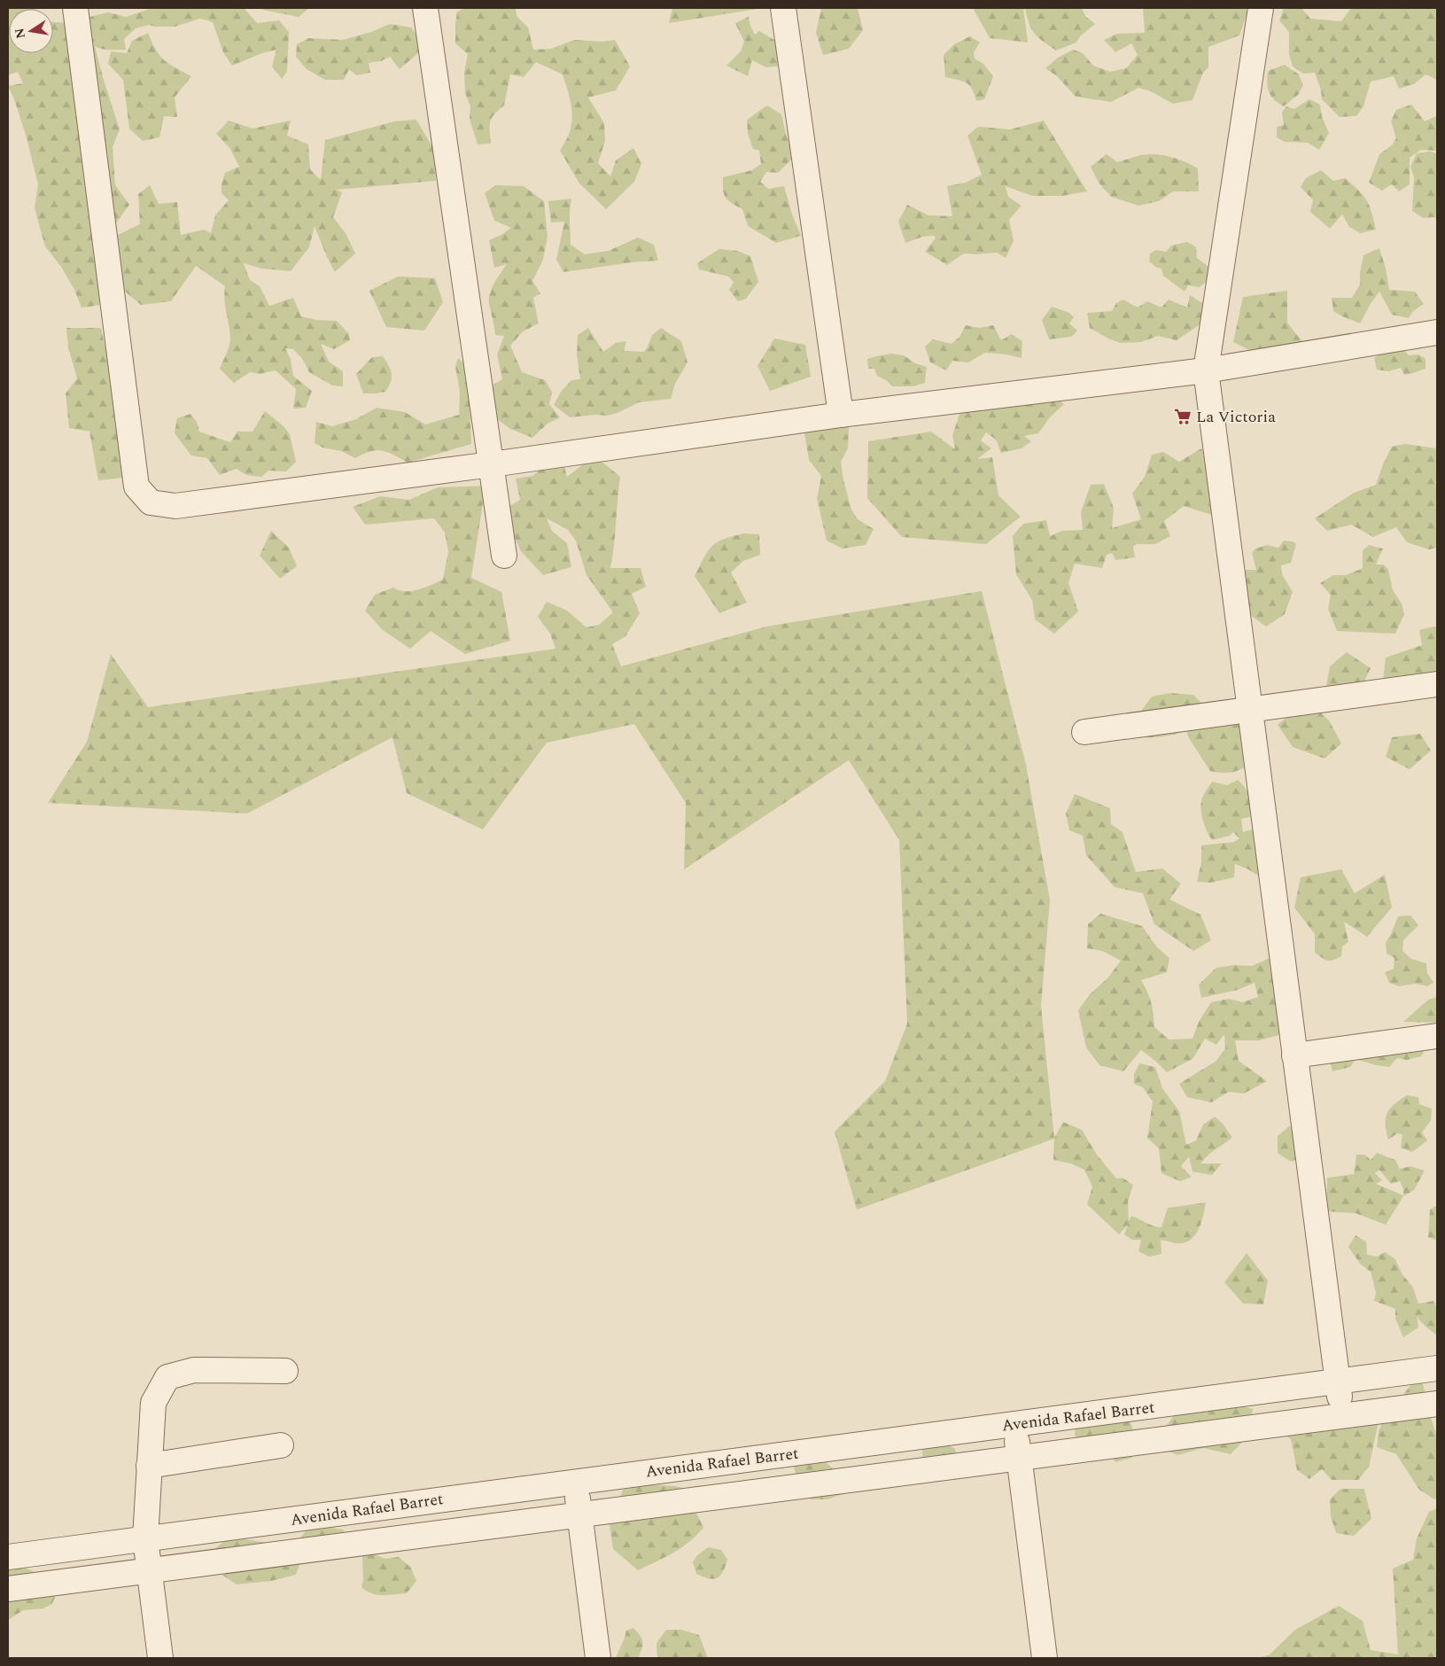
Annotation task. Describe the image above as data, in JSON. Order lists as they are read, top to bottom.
{
  "streets": {
    "street": ["Avenida Rafael Barret"]
  },
  "places": {
    "supermarket": ["La Victoria"]
  },
  "north": "left"
}
